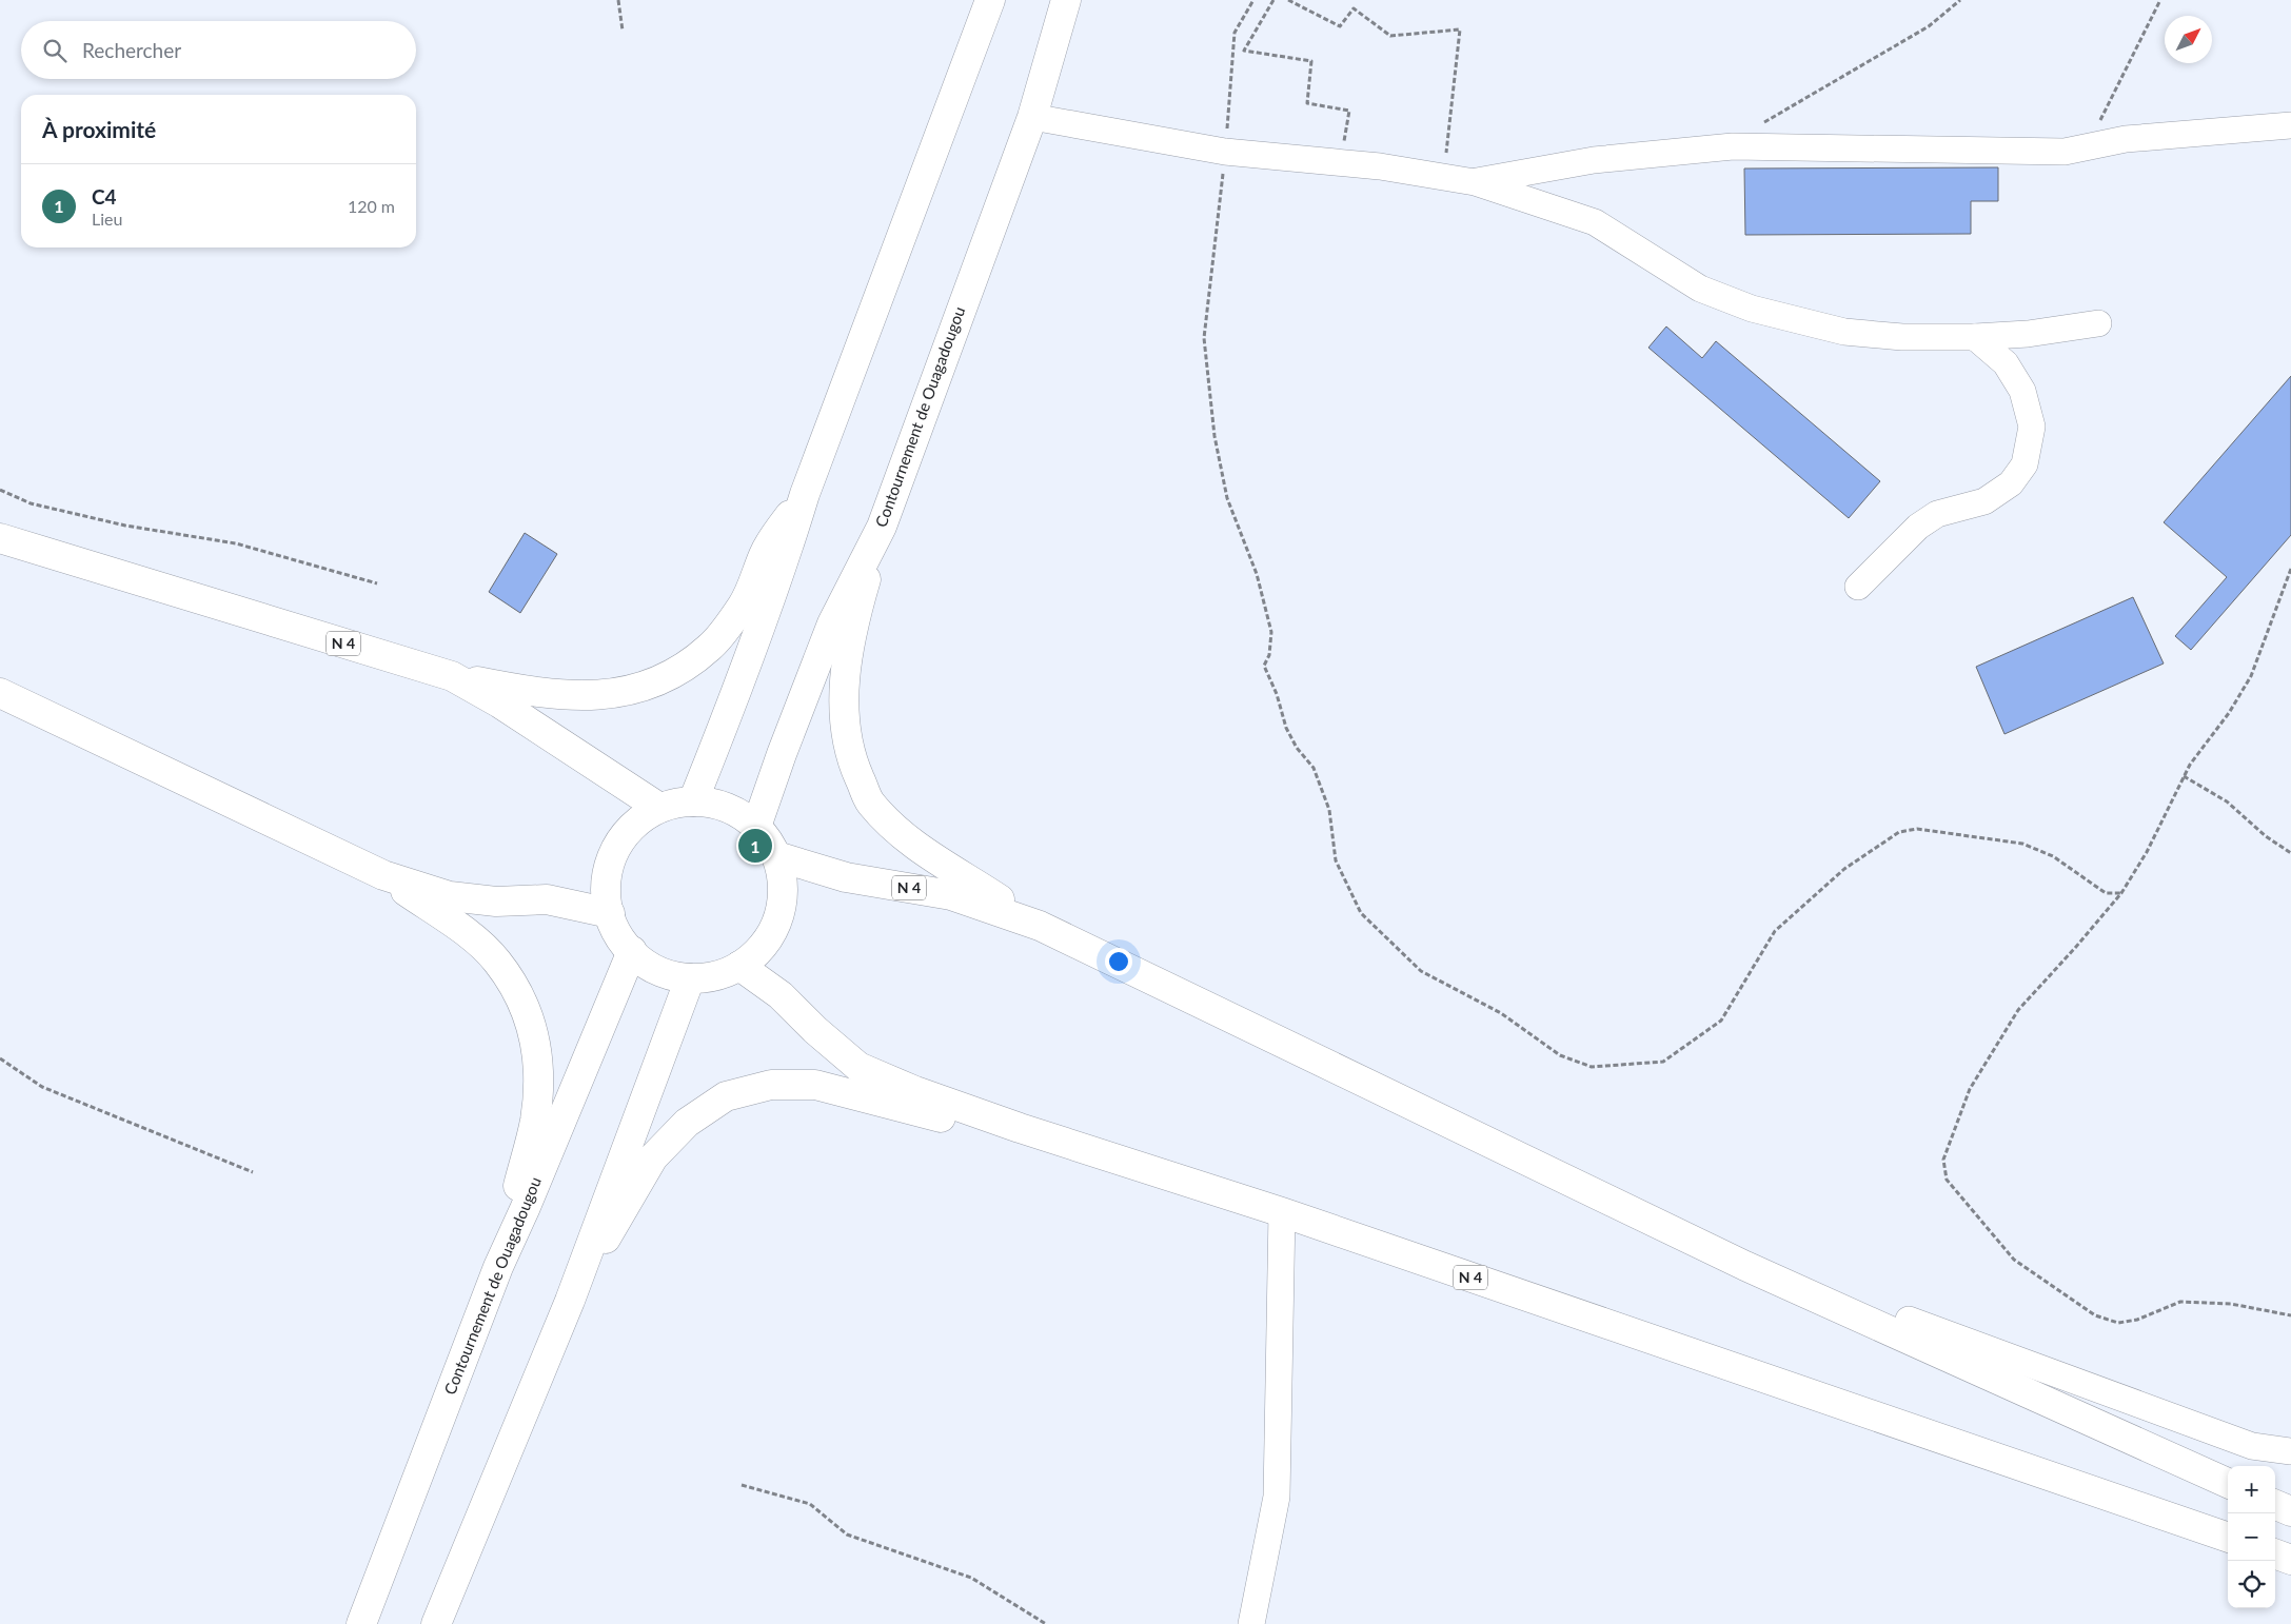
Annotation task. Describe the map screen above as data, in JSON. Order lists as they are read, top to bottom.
{
  "streets": {
    "highway": ["Contournement de Ouagadougou", "N 4"]
  },
  "crossings": [
    ["Contournement de Ouagadougou", "N 4"]
  ],
  "north": "top right",
  "page": {
    "search": "Rechercher",
    "heading": "À proximité",
    "list": [
      {
        "mark": "1",
        "name": "C4",
        "note": "Lieu",
        "value": "120 m"
      }
    ],
    "pins": "1",
    "map_buttons": ["+", "−"]
  }
}
